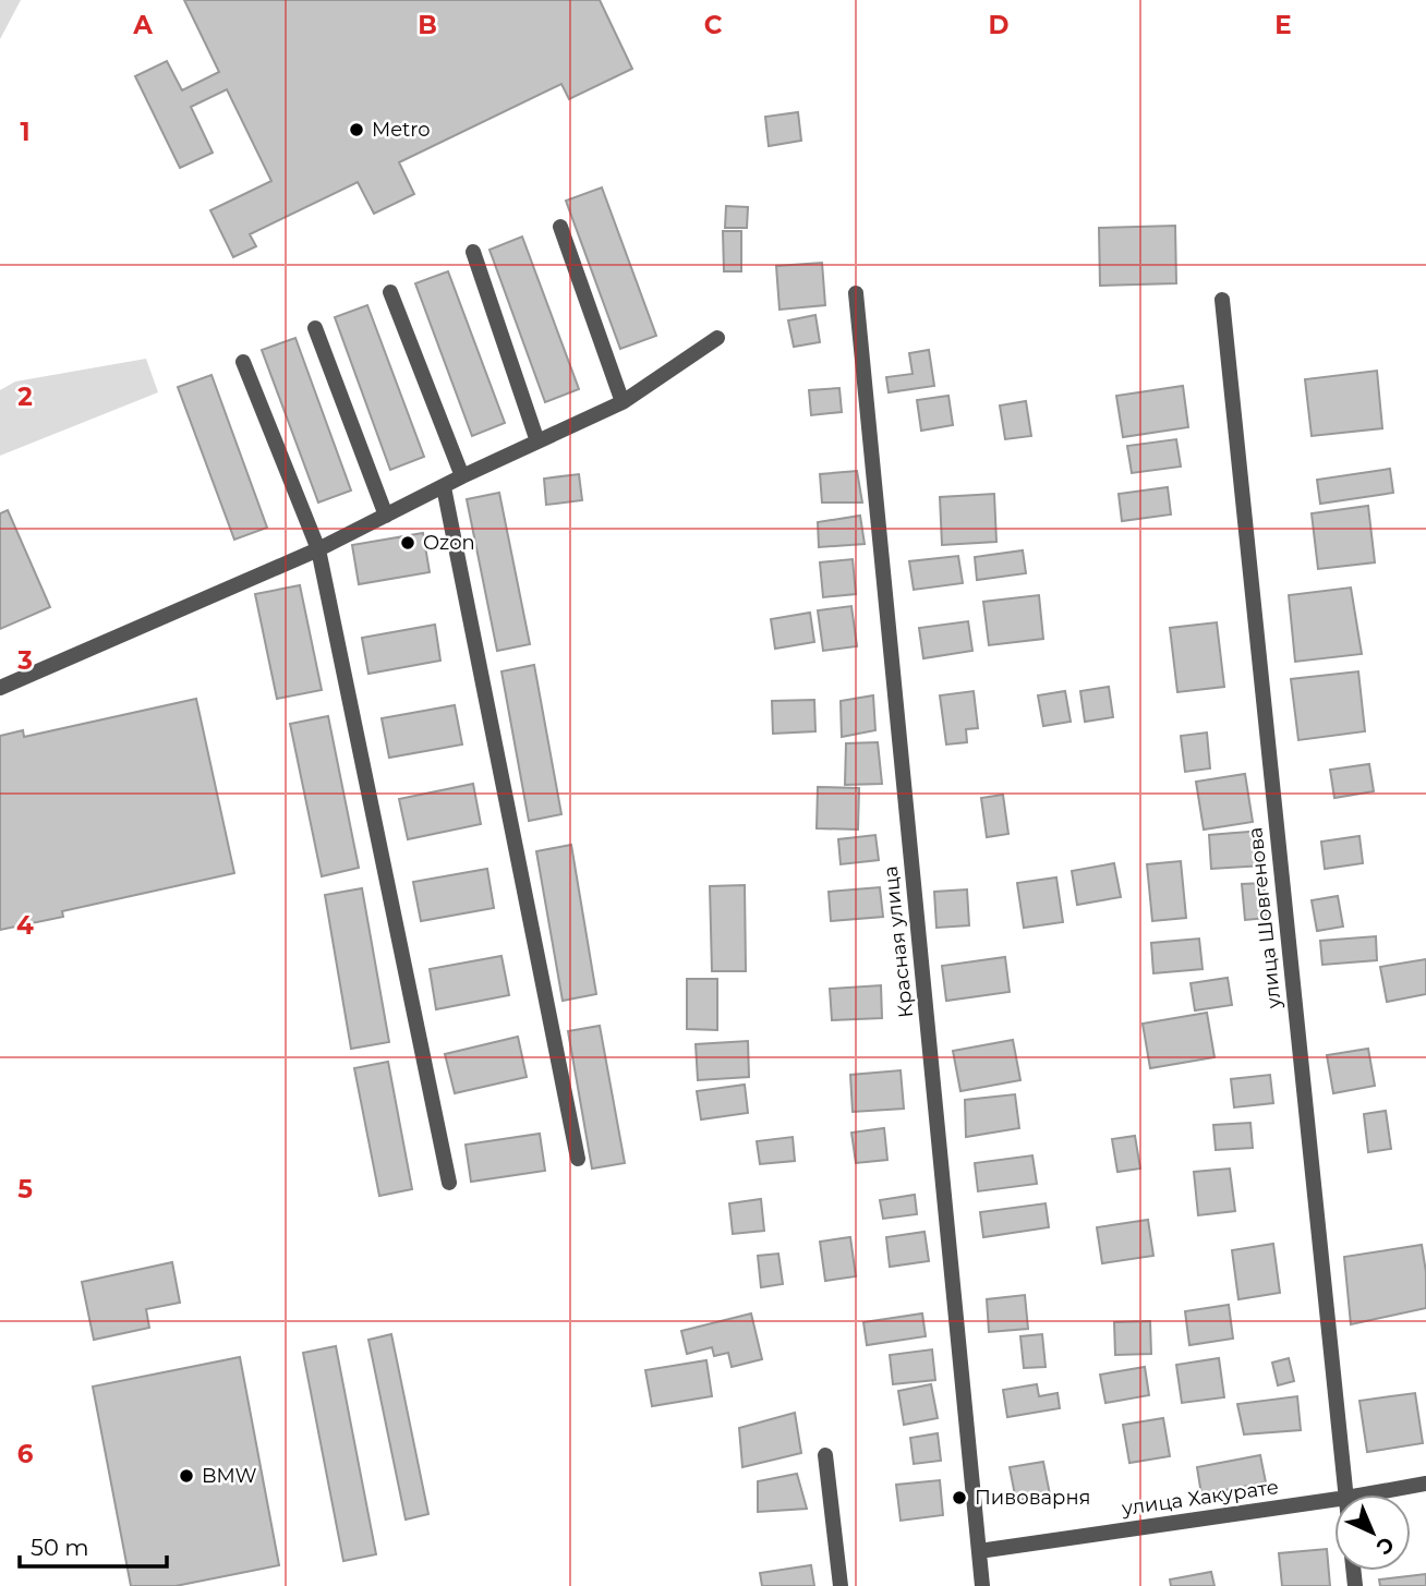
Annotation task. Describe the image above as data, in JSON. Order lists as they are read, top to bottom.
{
  "streets": {
    "street": ["улица Шовгенова", "Красная улица", "улица Хакурате"]
  },
  "crossings": [
    ["Красная улица", "улица Хакурате"]
  ],
  "places": [
    "Metro",
    "Ozon",
    "BMW",
    "Пивоварня"
  ],
  "scale_bar": "50 m",
  "north": "bottom right",
  "grid": {
    "columns": [
      "A",
      "B",
      "C",
      "D",
      "E"
    ],
    "rows": [
      "1",
      "2",
      "3",
      "4",
      "5",
      "6"
    ]
  }
}
